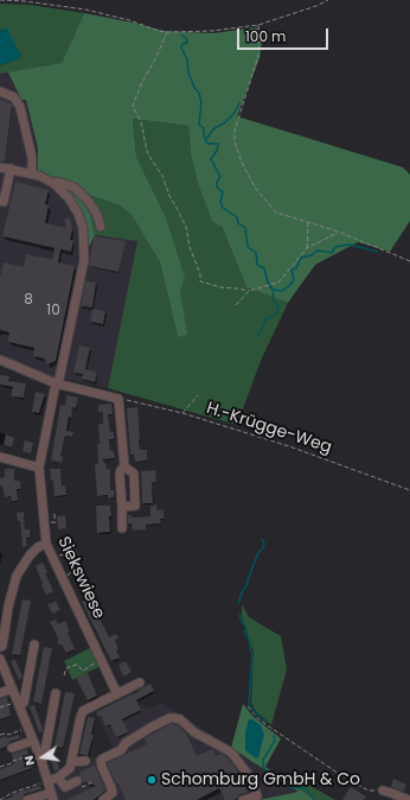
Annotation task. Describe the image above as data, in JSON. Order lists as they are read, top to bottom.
{
  "streets": {
    "street": ["Siekswiese"],
    "path": ["H.-Krügge-Weg"]
  },
  "places": ["Schomburg GmbH & Co"],
  "house_numbers": ["8", "10"],
  "scale_bar": "100 m",
  "north": "left"
}
